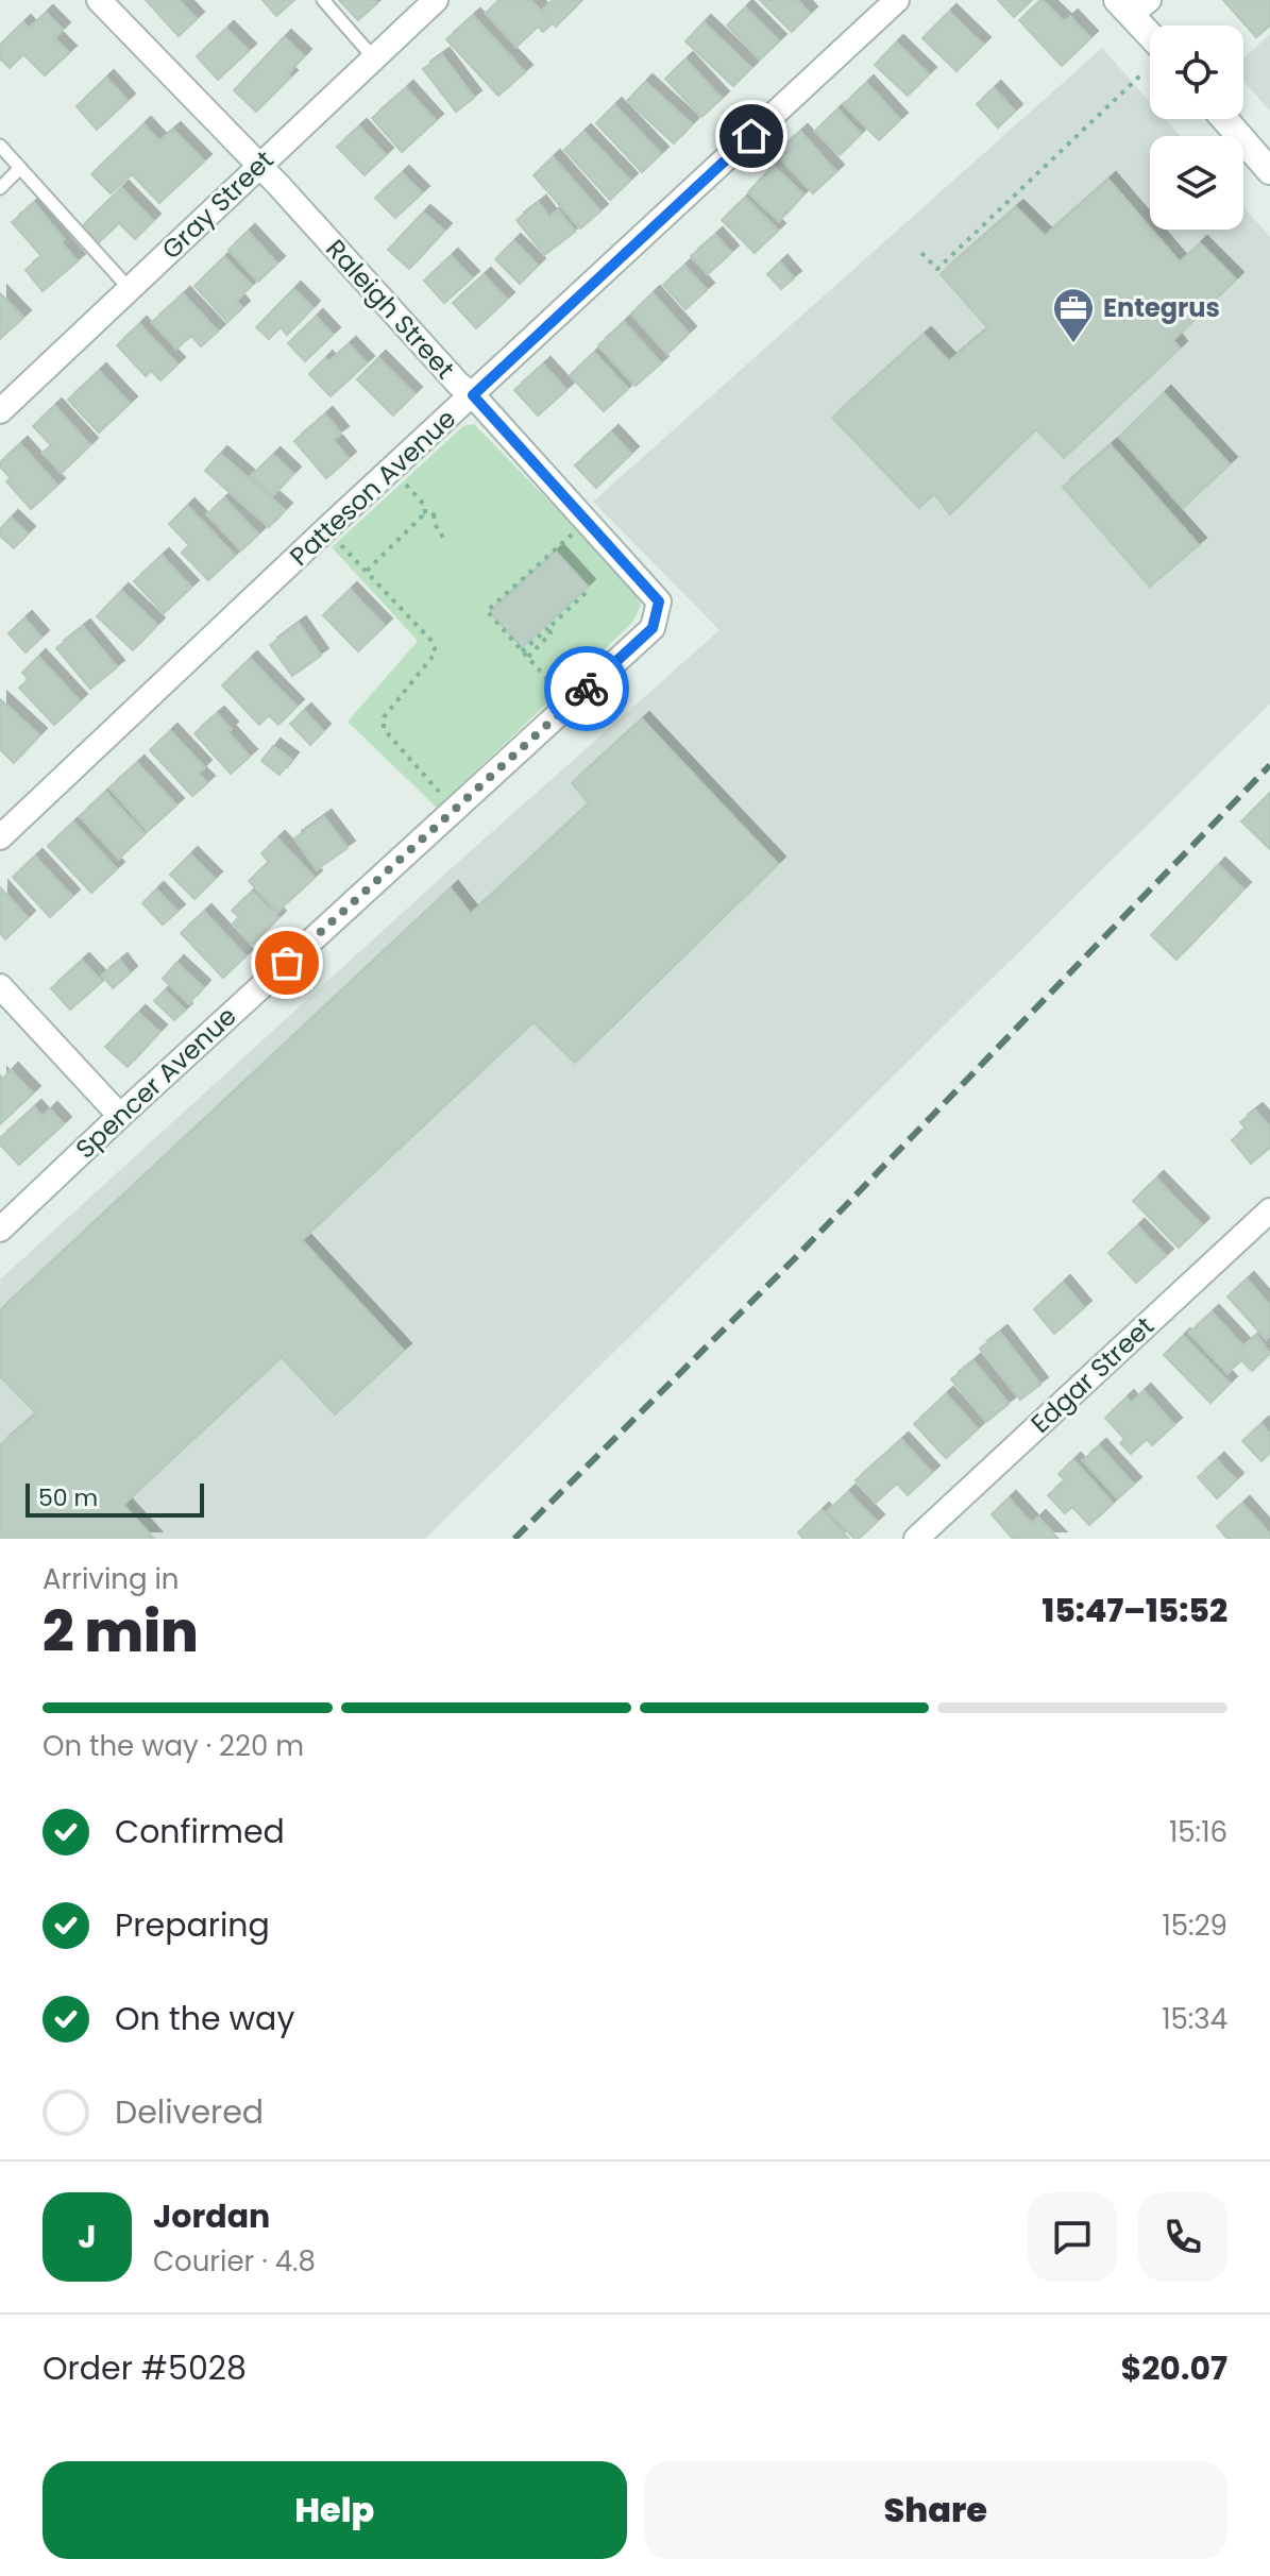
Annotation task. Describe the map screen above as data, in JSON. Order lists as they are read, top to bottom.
{
  "streets": {
    "street": [
      "Gray Street",
      "Raleigh Street",
      "Patteson Avenue",
      "Spencer Avenue",
      "Edgar Street"
    ]
  },
  "crossings": [
    ["Gray Street", "Raleigh Street"],
    ["Raleigh Street", "Patteson Avenue"],
    ["Raleigh Street", "Spencer Avenue"]
  ],
  "places": {
    "office": ["Entegrus"]
  },
  "scale_bar": "50 m",
  "page": {
    "scale": "50 m",
    "heading": ["2 min", "Arriving in", "15:47–15:52"],
    "panel": [
      "Jordan",
      "Courier · 4.8",
      "Order #5028",
      "$20.07"
    ],
    "bar": "On the way · 220 m",
    "list": [
      ["Confirmed", "15:16"],
      ["Preparing", "15:29"],
      ["On the way", "15:34"],
      "Delivered"
    ],
    "round": "J",
    "buttons": ["Help", "Share"]
  }
}
